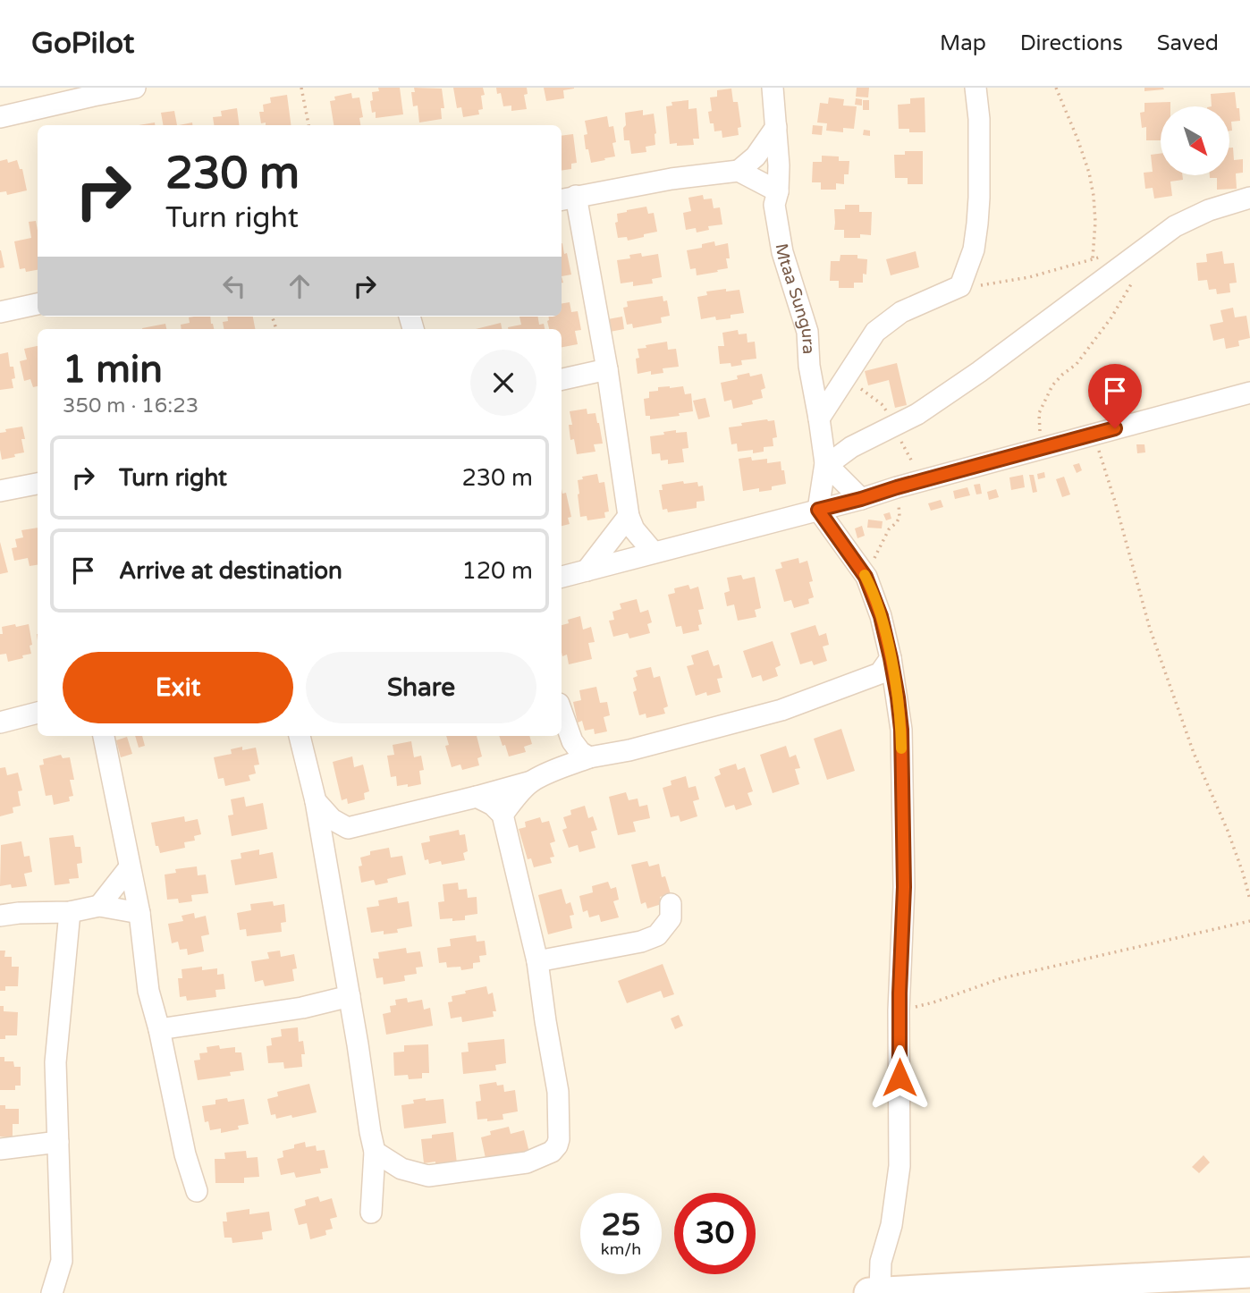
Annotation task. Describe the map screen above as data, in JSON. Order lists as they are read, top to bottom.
{
  "streets": {
    "street": ["Mtaa Sungura"]
  },
  "north": "bottom right",
  "page": {
    "header": "GoPilot",
    "nav": ["Map", "Directions", "Saved"],
    "turn": ["230 m", "Turn right"],
    "heading": ["1 min", "350 m · 16:23"],
    "list": [
      {
        "name": "Turn right",
        "value": "230 m"
      },
      {
        "name": "Arrive at destination",
        "value": "120 m"
      }
    ],
    "buttons": ["Exit", "Share"],
    "speed": "25 km/h",
    "limit": "30"
  }
}
